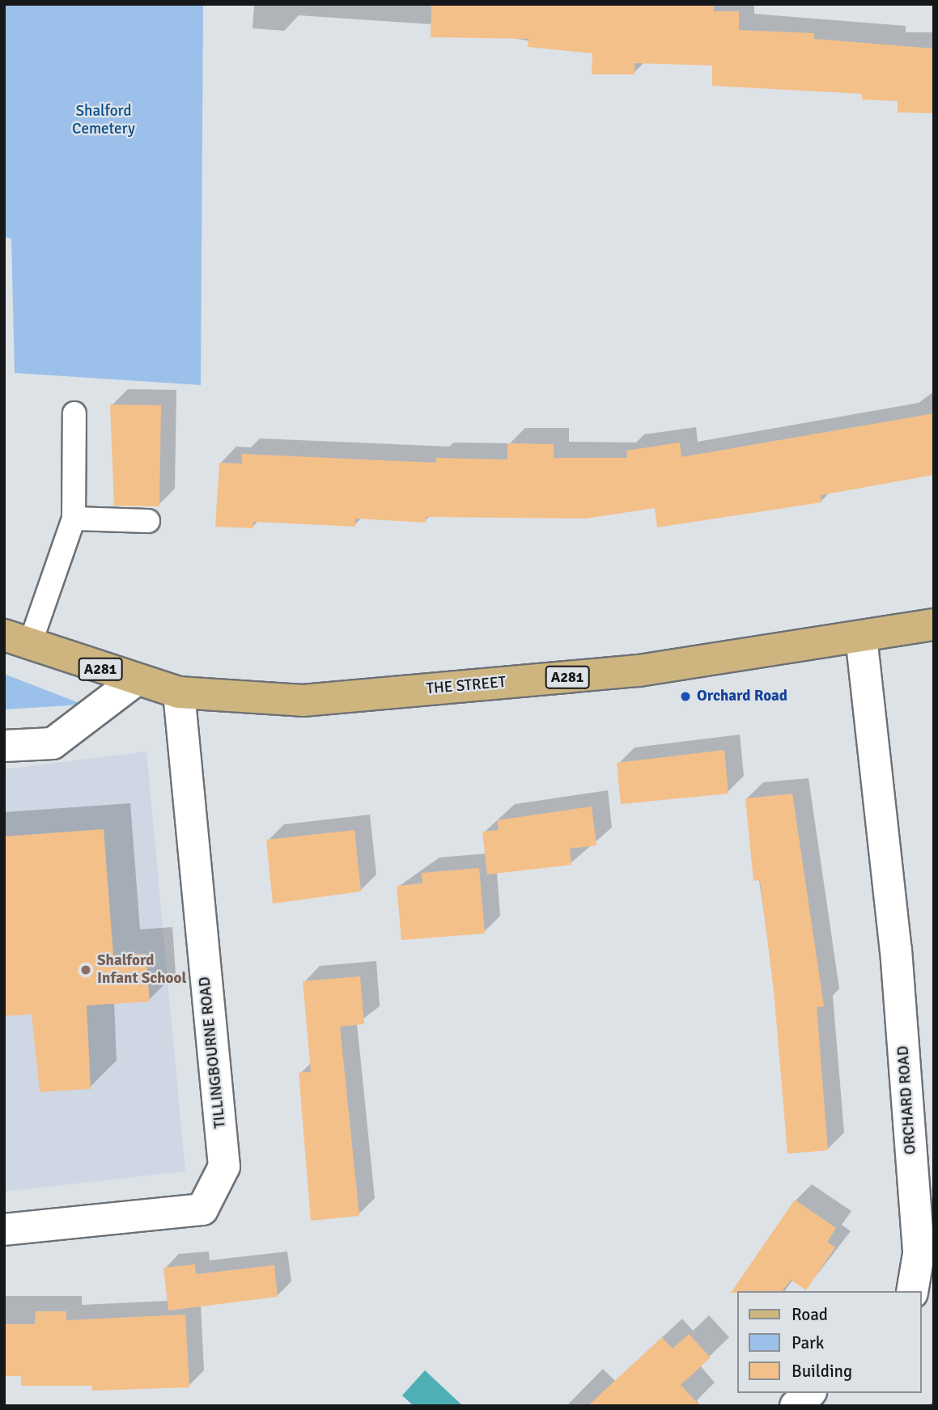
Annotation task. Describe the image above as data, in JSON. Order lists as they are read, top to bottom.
{
  "streets": {
    "main road": ["A281", "THE STREET"],
    "street": ["TILLINGBOURNE ROAD", "ORCHARD ROAD"]
  },
  "crossings": [
    ["THE STREET", "TILLINGBOURNE ROAD"],
    ["THE STREET", "ORCHARD ROAD"]
  ],
  "parks": ["Shalford Cemetery"],
  "places": ["Orchard Road", "Shalford Infant School"],
  "legend": ["Road", "Park", "Building"]
}
